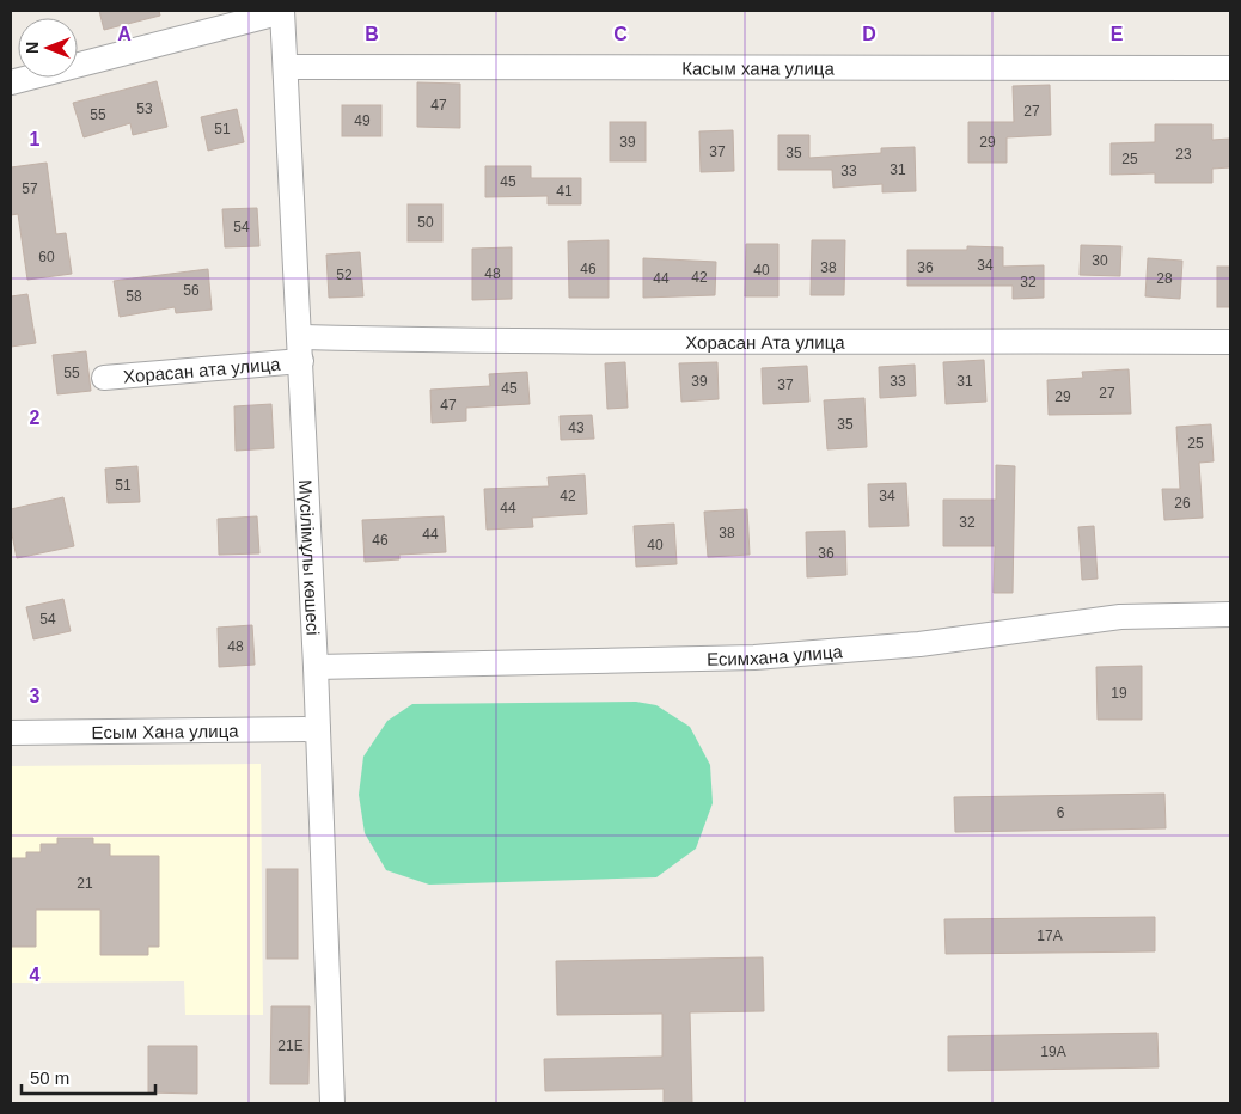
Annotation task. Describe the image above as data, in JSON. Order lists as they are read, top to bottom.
{
  "streets": {
    "street": [
      "Касым хана улица",
      "Хорасан Ата улица",
      "Хорасан ата улица",
      "Мүсілімұлы көшесі",
      "Есимхана улица",
      "Есым Хана улица"
    ]
  },
  "crossings": [
    ["Касым хана улица", "Мүсілімұлы көшесі"],
    ["Хорасан Ата улица", "Мүсілімұлы көшесі"],
    ["Хорасан ата улица", "Мүсілімұлы көшесі"],
    ["Мүсілімұлы көшесі", "Есимхана улица"],
    ["Мүсілімұлы көшесі", "Есым Хана улица"]
  ],
  "house_numbers": [
    "47",
    "53",
    "27",
    "55",
    "49",
    "51",
    "39",
    "29",
    "37",
    "35",
    "23",
    "25",
    "31",
    "33",
    "45",
    "57",
    "41",
    "50",
    "54",
    "60",
    "30",
    "34",
    "38",
    "36",
    "46",
    "40",
    "48",
    "52",
    "42",
    "44",
    "28",
    "32",
    "56",
    "58",
    "55",
    "39",
    "33",
    "31",
    "37",
    "45",
    "27",
    "29",
    "47",
    "35",
    "43",
    "25",
    "51",
    "42",
    "34",
    "26",
    "44",
    "32",
    "38",
    "44",
    "46",
    "40",
    "36",
    "54",
    "48",
    "19",
    "6",
    "21",
    "17А",
    "21Е",
    "19А"
  ],
  "scale_bar": "50 m",
  "north": "left",
  "grid": {
    "columns": [
      "A",
      "B",
      "C",
      "D",
      "E"
    ],
    "rows": [
      "1",
      "2",
      "3",
      "4"
    ]
  }
}
